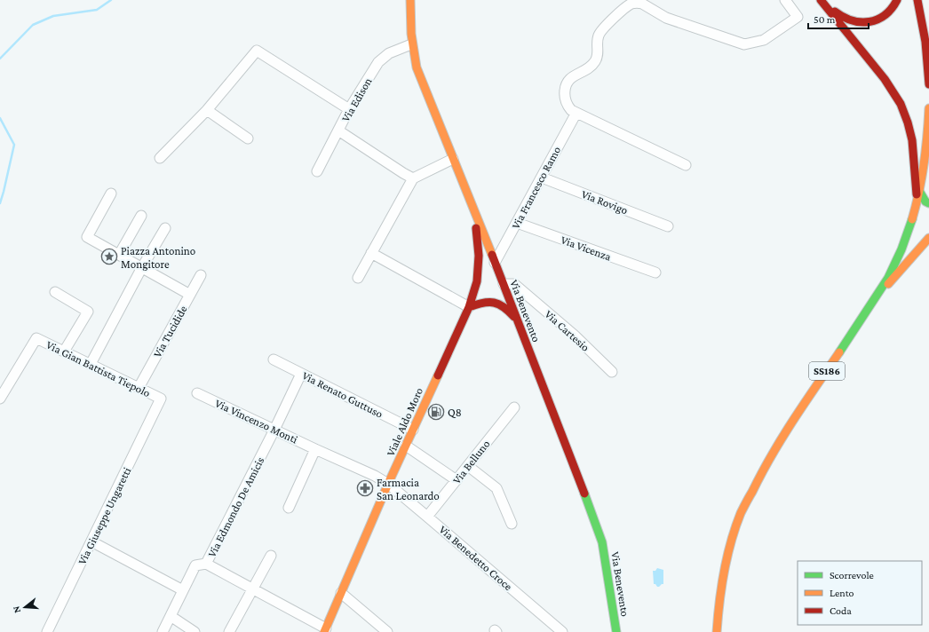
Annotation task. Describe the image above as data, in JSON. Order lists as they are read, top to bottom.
{
  "streets": {
    "main road": ["Via Benevento", "SS186", "Viale Aldo Moro"],
    "street": [
      "Via Edison",
      "Via Francesco Ramo",
      "Via Rovigo",
      "Via Vicenza",
      "Via Cartesio",
      "Via Tucidide",
      "Via Gian Battista Tiepolo",
      "Via Renato Guttuso",
      "Via Vincenzo Monti",
      "Via Belluno",
      "Via Edmondo De Amicis",
      "Via Giuseppe Ungaretti",
      "Via Benedetto Croce"
    ]
  },
  "crossings": [
    ["Via Edison", "Via Benevento"],
    ["Via Francesco Ramo", "Via Rovigo"],
    ["Via Francesco Ramo", "Via Vicenza"],
    ["Via Francesco Ramo", "Via Benevento"],
    ["Via Benevento", "Via Cartesio"],
    ["Via Benevento", "Viale Aldo Moro"],
    ["Via Tucidide", "Via Gian Battista Tiepolo"],
    ["Via Gian Battista Tiepolo", "Via Giuseppe Ungaretti"],
    ["Via Renato Guttuso", "Viale Aldo Moro"],
    ["Via Renato Guttuso", "Via Edmondo De Amicis"],
    ["Via Vincenzo Monti", "Viale Aldo Moro"],
    ["Via Vincenzo Monti", "Via Edmondo De Amicis"],
    ["Via Vincenzo Monti", "Via Benedetto Croce"],
    ["Viale Aldo Moro", "Via Benedetto Croce"],
    ["Via Belluno", "Via Benedetto Croce"]
  ],
  "places": {
    "place": ["Piazza Antonino Mongitore"],
    "fuel station": ["Q8"],
    "pharmacy": ["Farmacia San Leonardo"]
  },
  "legend": ["Scorrevole", "Lento", "Coda"],
  "scale_bar": "50 m",
  "north": "left"
}
